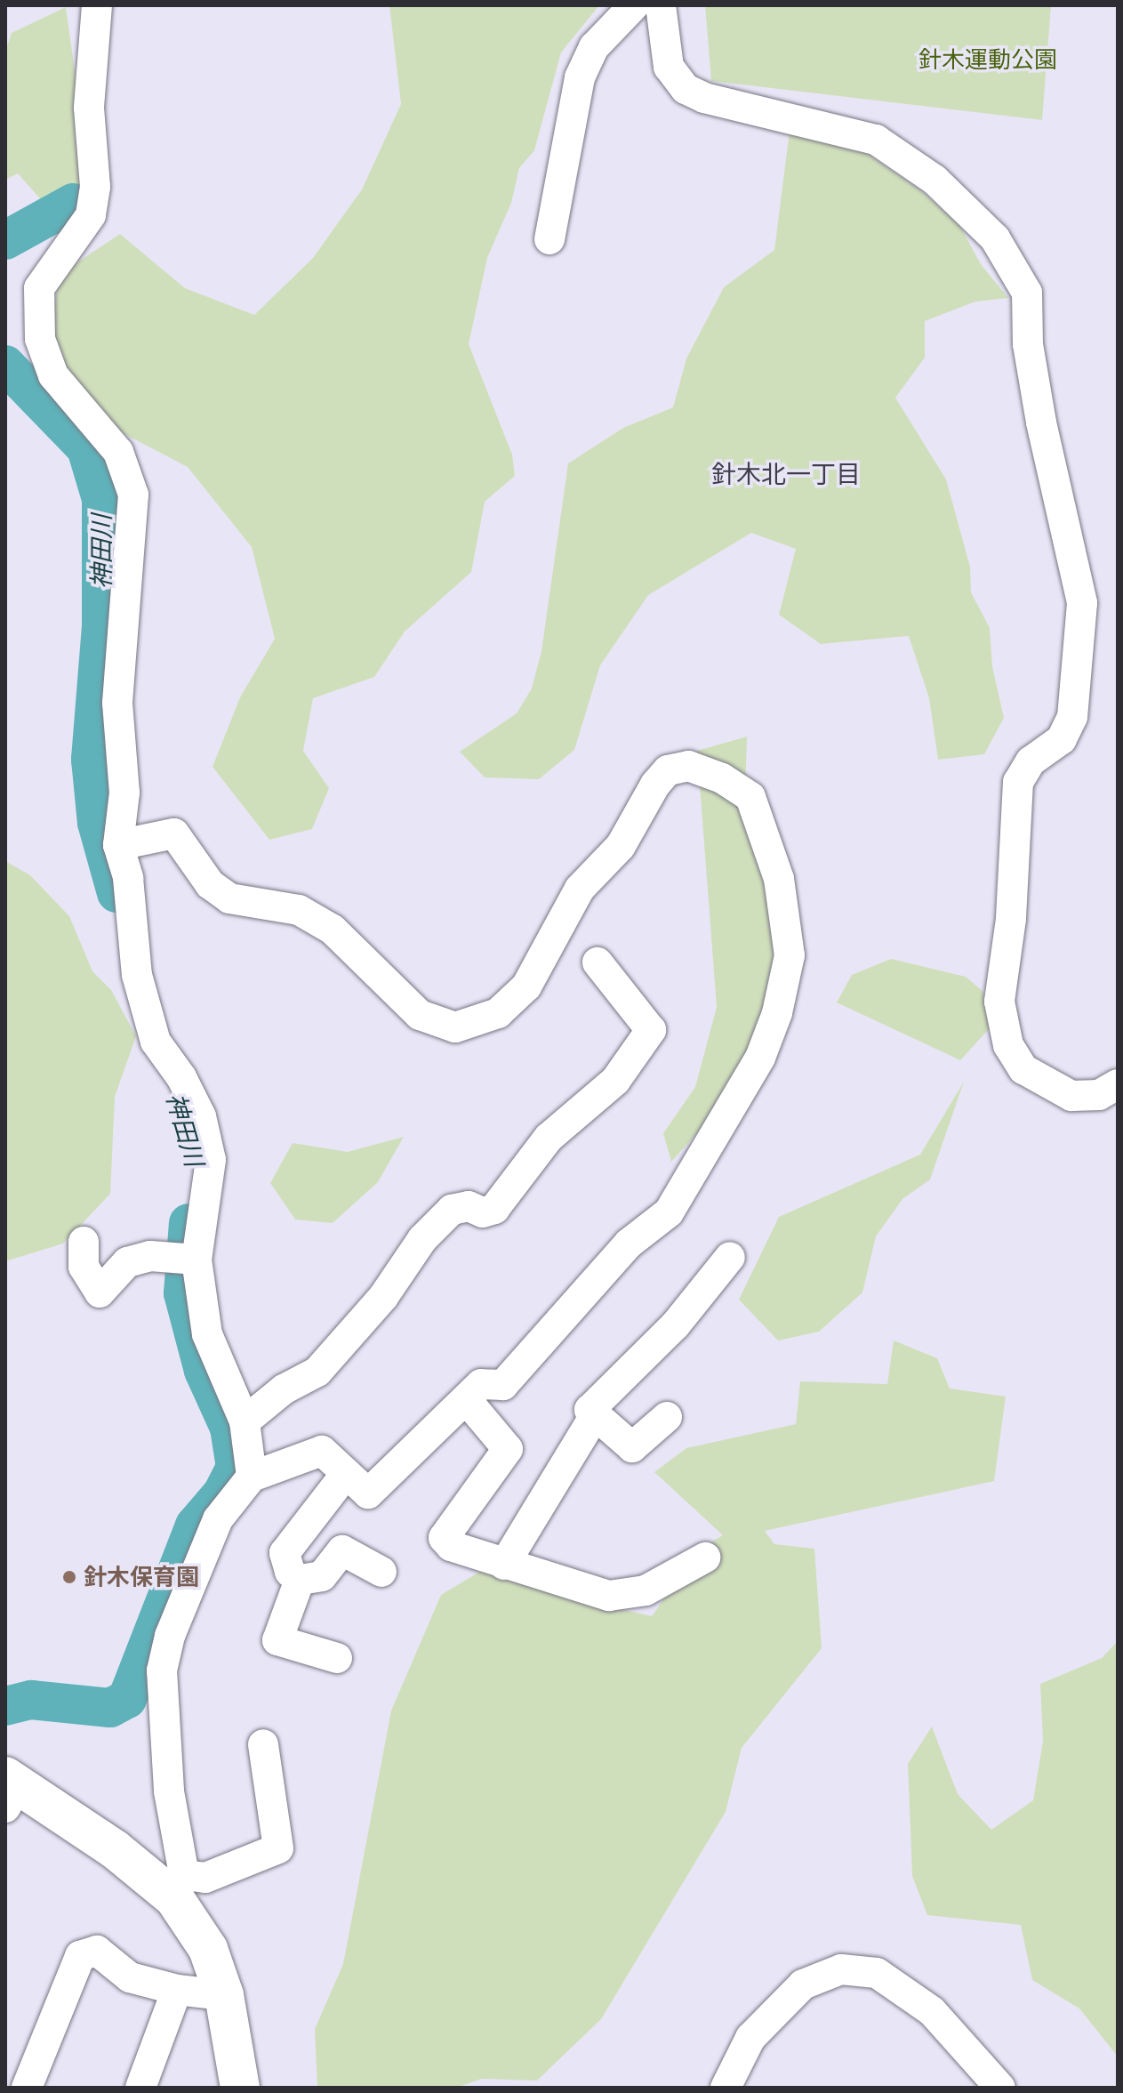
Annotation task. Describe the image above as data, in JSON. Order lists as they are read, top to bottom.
{
  "districts": ["針木北一丁目"],
  "water": ["神田川"],
  "parks": ["針木運動公園"],
  "places": ["針木保育園"]
}
